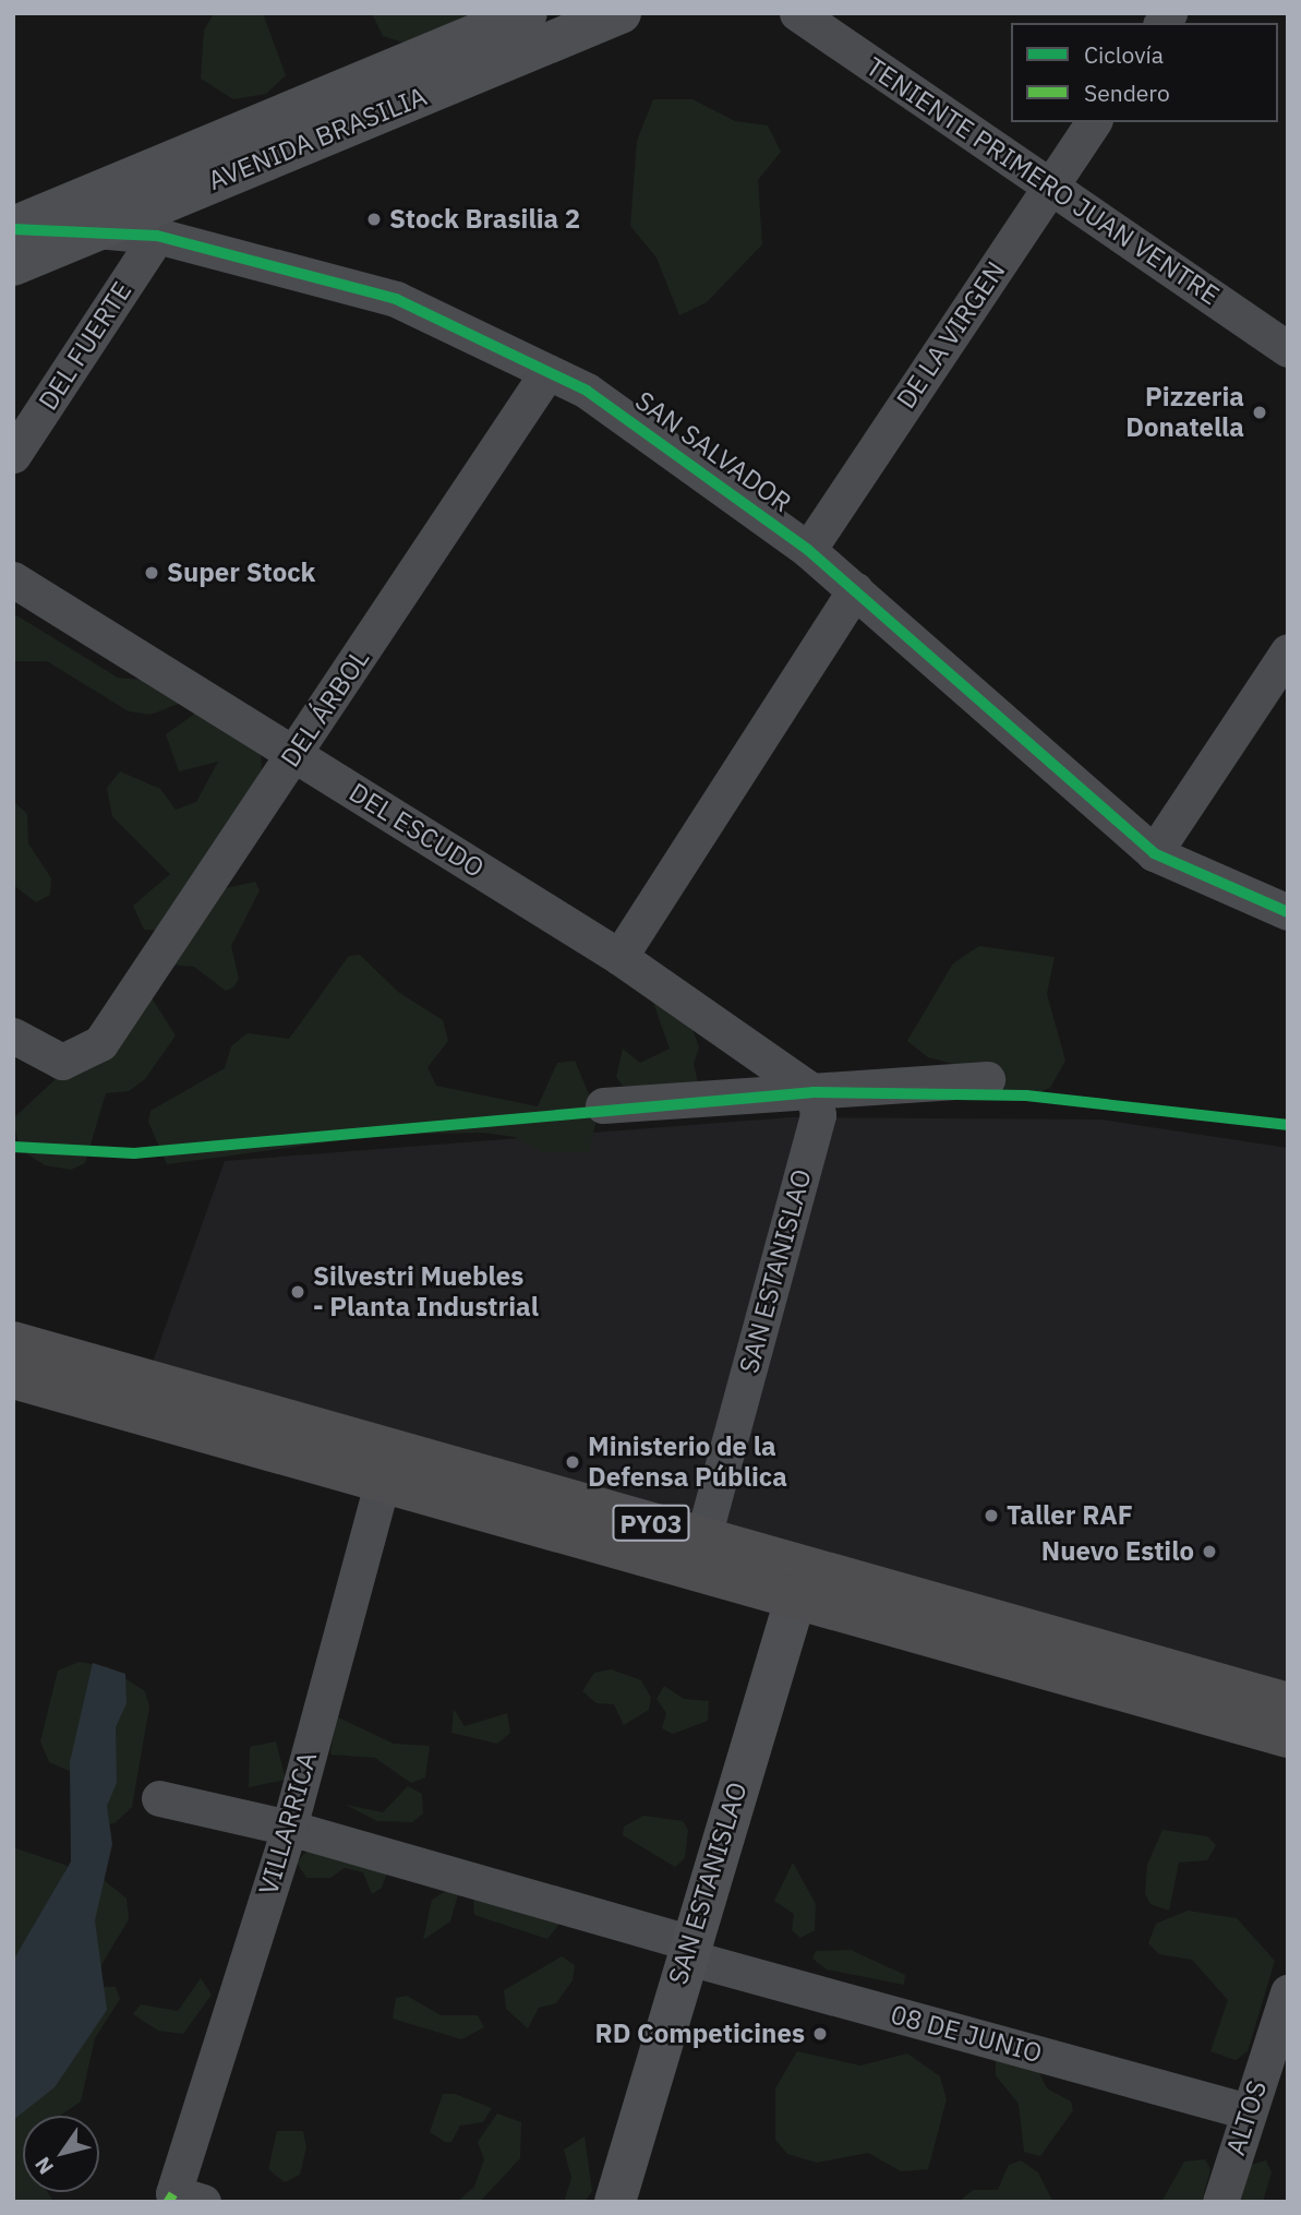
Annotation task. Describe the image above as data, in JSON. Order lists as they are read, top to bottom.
{
  "streets": {
    "highway": ["PY03"],
    "main road": ["AVENIDA BRASILIA", "SAN ESTANISLAO"],
    "street": [
      "TENIENTE PRIMERO JUAN VENTRE",
      "DE LA VIRGEN",
      "DEL FUERTE",
      "SAN SALVADOR",
      "DEL ÁRBOL",
      "DEL ESCUDO",
      "VILLARRICA",
      "08 DE JUNIO",
      "ALTOS"
    ]
  },
  "crossings": [
    ["AVENIDA BRASILIA", "SAN SALVADOR"],
    ["TENIENTE PRIMERO JUAN VENTRE", "DE LA VIRGEN"],
    ["DE LA VIRGEN", "SAN SALVADOR"],
    ["DEL FUERTE", "SAN SALVADOR"],
    ["SAN SALVADOR", "DEL ÁRBOL"],
    ["DEL ÁRBOL", "DEL ESCUDO"],
    ["DEL ESCUDO", "SAN ESTANISLAO"],
    ["SAN ESTANISLAO", "PY03"],
    ["SAN ESTANISLAO", "08 DE JUNIO"],
    ["PY03", "VILLARRICA"],
    ["VILLARRICA", "08 DE JUNIO"],
    ["08 DE JUNIO", "ALTOS"]
  ],
  "places": [
    "Stock Brasilia 2",
    "Pizzeria Donatella",
    "Super Stock",
    "Silvestri Muebles - Planta Industrial",
    "Ministerio de la Defensa Pública",
    "Taller RAF",
    "Nuevo Estilo",
    "RD Competicines"
  ],
  "legend": ["Ciclovía", "Sendero"],
  "north": "bottom left"
}
